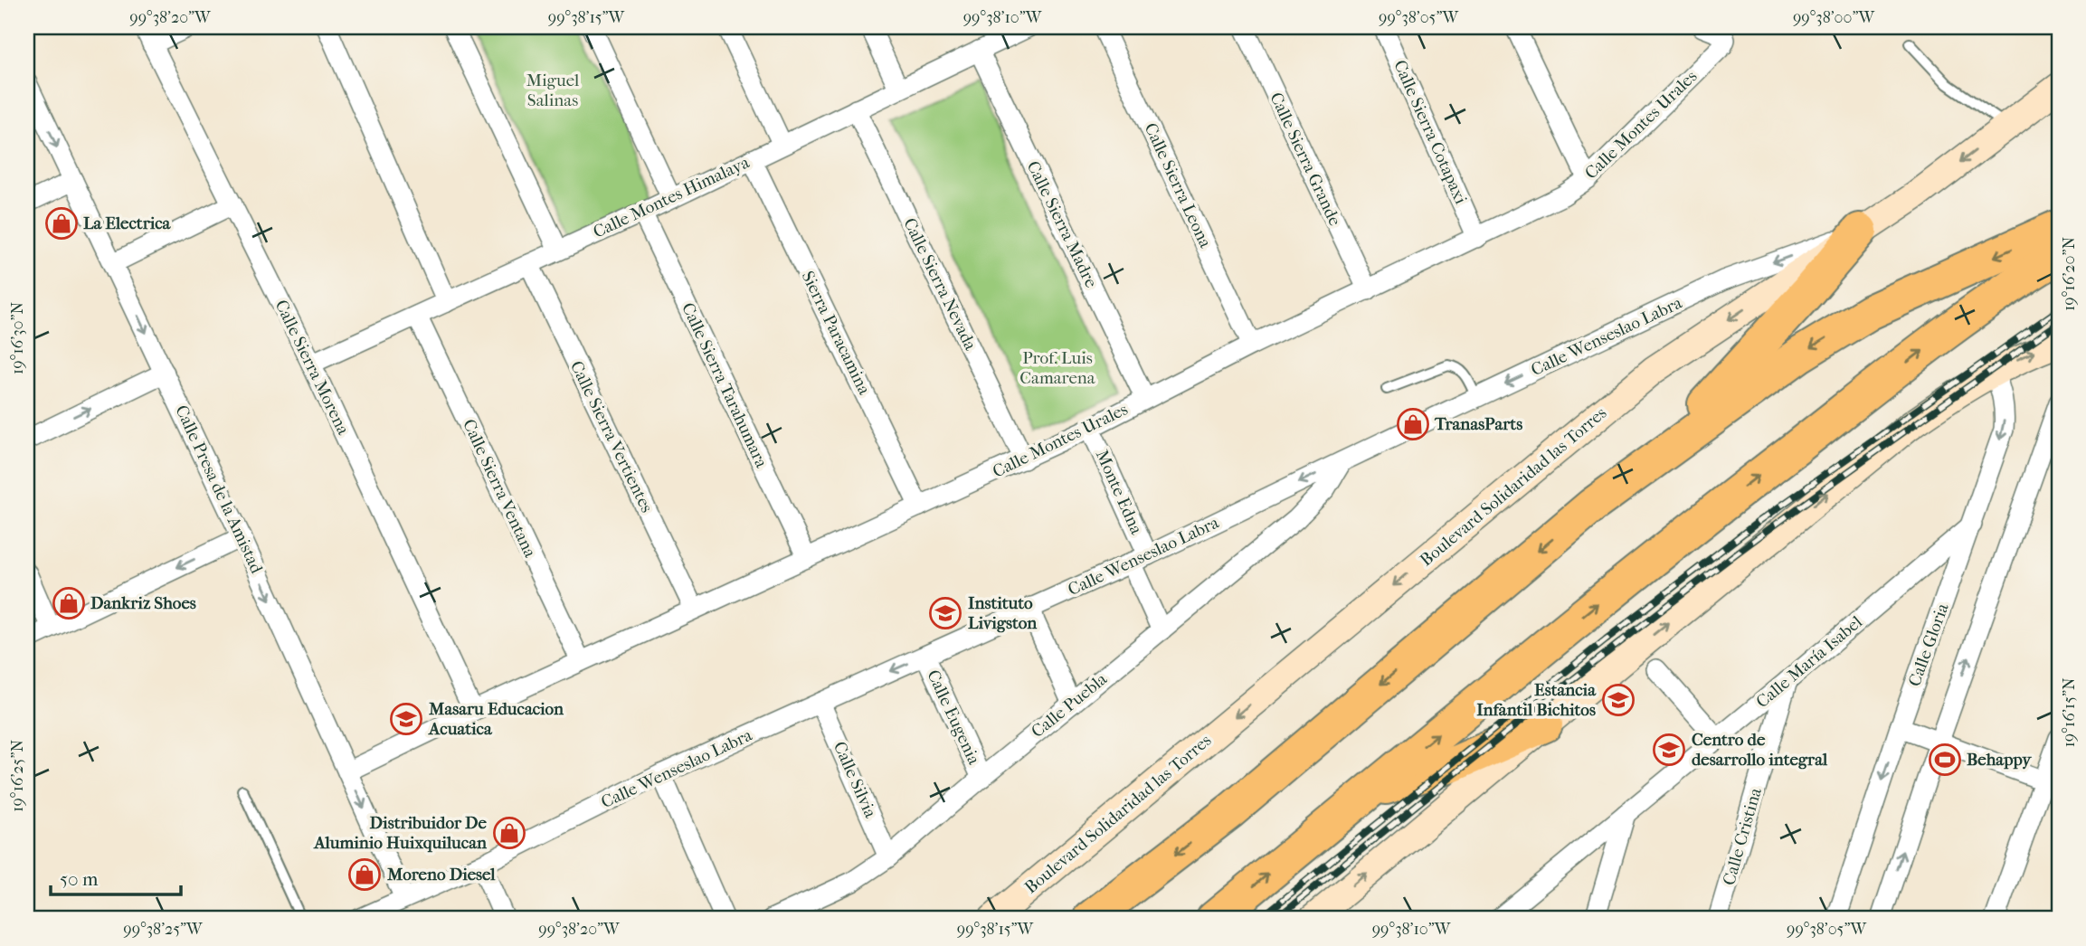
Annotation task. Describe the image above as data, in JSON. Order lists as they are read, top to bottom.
{
  "streets": {
    "main road": ["Boulevard Solidaridad las Torres"],
    "street": [
      "Calle Montes Urales",
      "Calle Sierra Cotapaxi",
      "Calle Sierra Grande",
      "Calle Sierra Leona",
      "Calle Montes Himalaya",
      "Calle Sierra Madre",
      "Calle Sierra Nevada",
      "Sierra Paracamina",
      "Calle Wenseslao Labra",
      "Calle Sierra Morena",
      "Calle Sierra Tarahumara",
      "Calle Sierra Vertientes",
      "Calle Sierra Ventana",
      "Calle Presa de la Amistad",
      "Monte Edna",
      "Calle Gloria",
      "Calle María Isabel",
      "Calle Puebla",
      "Calle Eugenia",
      "Calle Silvia",
      "Calle Cristina"
    ]
  },
  "crossings": [
    ["Calle Montes Urales", "Calle Sierra Cotapaxi"],
    ["Calle Montes Urales", "Calle Sierra Grande"],
    ["Calle Montes Urales", "Calle Sierra Leona"],
    ["Calle Montes Urales", "Calle Sierra Madre"],
    ["Calle Montes Urales", "Calle Sierra Nevada"],
    ["Calle Montes Urales", "Sierra Paracamina"],
    ["Calle Montes Urales", "Calle Sierra Morena"],
    ["Calle Montes Urales", "Calle Sierra Tarahumara"],
    ["Calle Montes Urales", "Calle Sierra Vertientes"],
    ["Calle Montes Urales", "Calle Sierra Ventana"],
    ["Calle Montes Urales", "Calle Presa de la Amistad"],
    ["Calle Montes Urales", "Monte Edna"],
    ["Calle Montes Himalaya", "Calle Sierra Madre"],
    ["Calle Montes Himalaya", "Calle Sierra Nevada"],
    ["Calle Montes Himalaya", "Sierra Paracamina"],
    ["Calle Montes Himalaya", "Calle Sierra Morena"],
    ["Calle Montes Himalaya", "Calle Sierra Tarahumara"],
    ["Calle Montes Himalaya", "Calle Sierra Vertientes"],
    ["Calle Montes Himalaya", "Calle Sierra Ventana"],
    ["Calle Wenseslao Labra", "Boulevard Solidaridad las Torres"],
    ["Calle Wenseslao Labra", "Calle Presa de la Amistad"],
    ["Calle Wenseslao Labra", "Monte Edna"],
    ["Calle Wenseslao Labra", "Calle Puebla"],
    ["Calle Wenseslao Labra", "Calle Eugenia"],
    ["Calle Wenseslao Labra", "Calle Silvia"],
    ["Monte Edna", "Calle Puebla"],
    ["Calle Gloria", "Calle María Isabel"],
    ["Calle María Isabel", "Calle Cristina"],
    ["Calle Puebla", "Calle Eugenia"],
    ["Calle Puebla", "Calle Silvia"]
  ],
  "one_way": ["Calle Wenseslao Labra", "Calle Presa de la Amistad"],
  "parks": ["Miguel Salinas", "Prof. Luis Camarena"],
  "places": {
    "shop": [
      "La Electrica",
      "TranasParts",
      "Dankriz Shoes",
      "Distribuidor De Aluminio Huixquilucan",
      "Moreno Diesel"
    ],
    "school or university": [
      "Instituto Livigston",
      "Estancia Infantil Bichitos",
      "Masaru Educacion Acuatica",
      "Centro de desarrollo integral"
    ],
    "sports": ["Behappy"]
  },
  "scale_bar": "50 m",
  "coordinates": [
    "99°38'20\"W",
    "99°38'15\"W",
    "99°38'10\"W",
    "99°38'05\"W",
    "99°38'00\"W",
    "19°16'20\"N",
    "19°16'30\"N",
    "19°16'15\"N",
    "19°16'25\"N",
    "99°38'25\"W"
  ]
}
